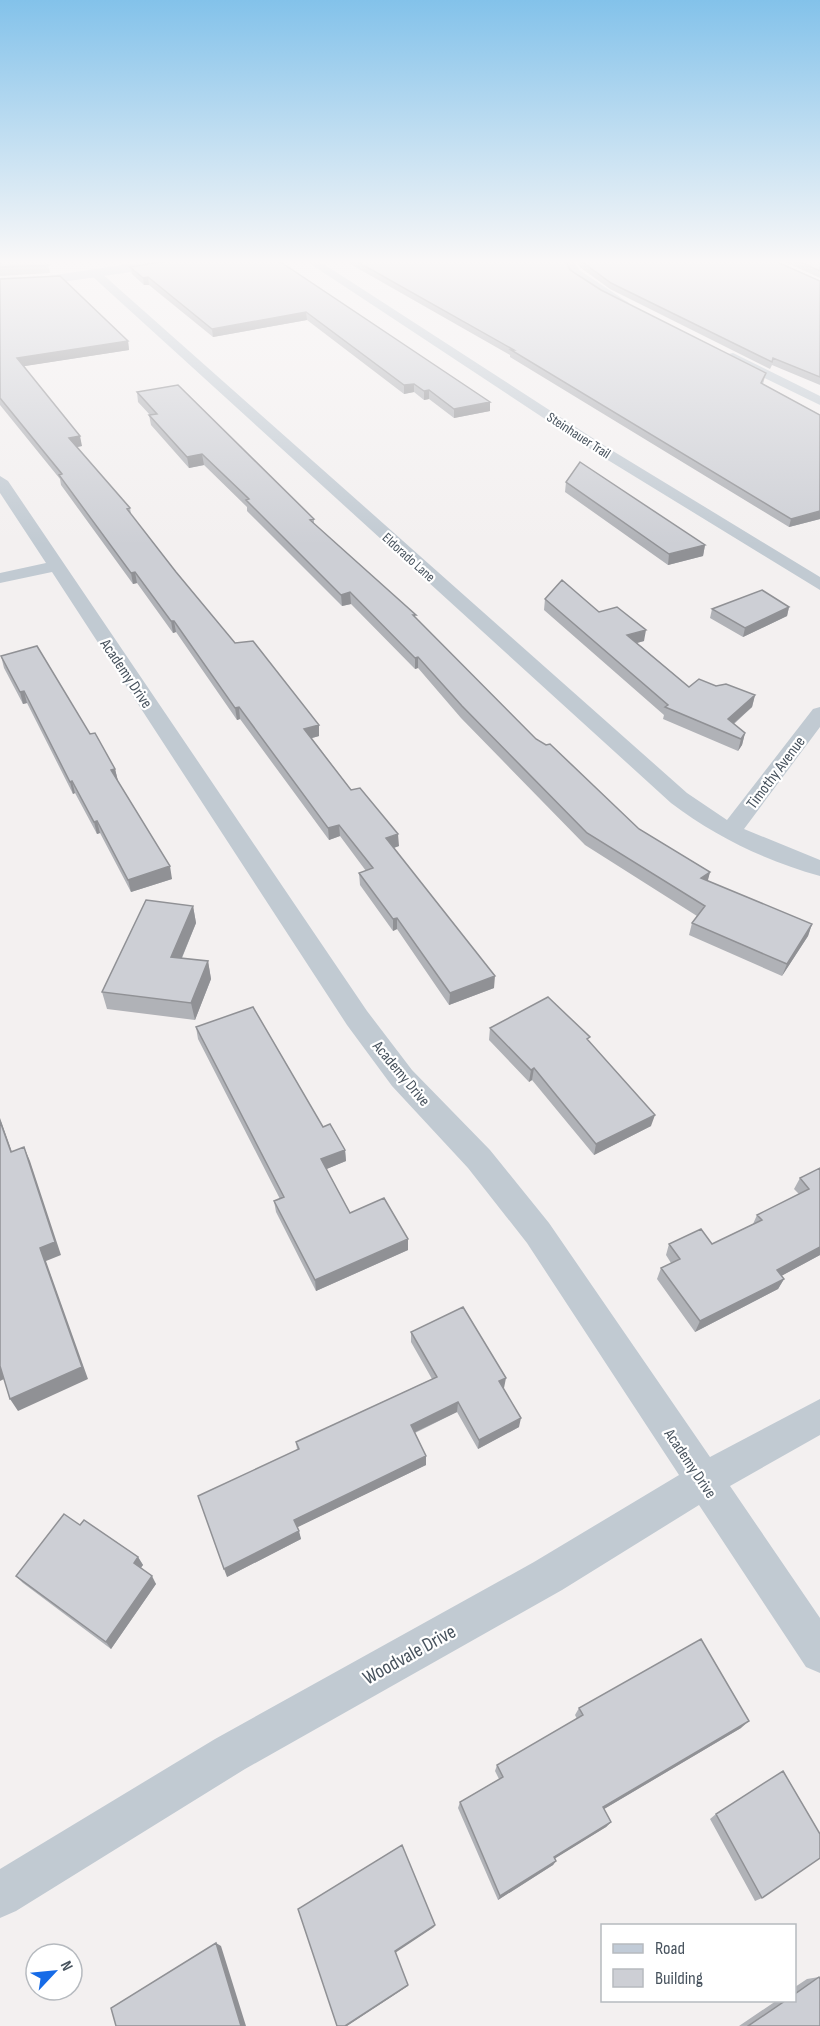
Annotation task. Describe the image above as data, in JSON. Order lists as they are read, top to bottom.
{
  "streets": {
    "street": [
      "Steinhauer Trail",
      "Eldorado Lane",
      "Academy Drive",
      "Timothy Avenue",
      "Woodvale Drive"
    ]
  },
  "crossings": [
    ["Eldorado Lane", "Timothy Avenue"],
    ["Academy Drive", "Woodvale Drive"]
  ],
  "legend": ["Road", "Building"],
  "north": "top right"
}
